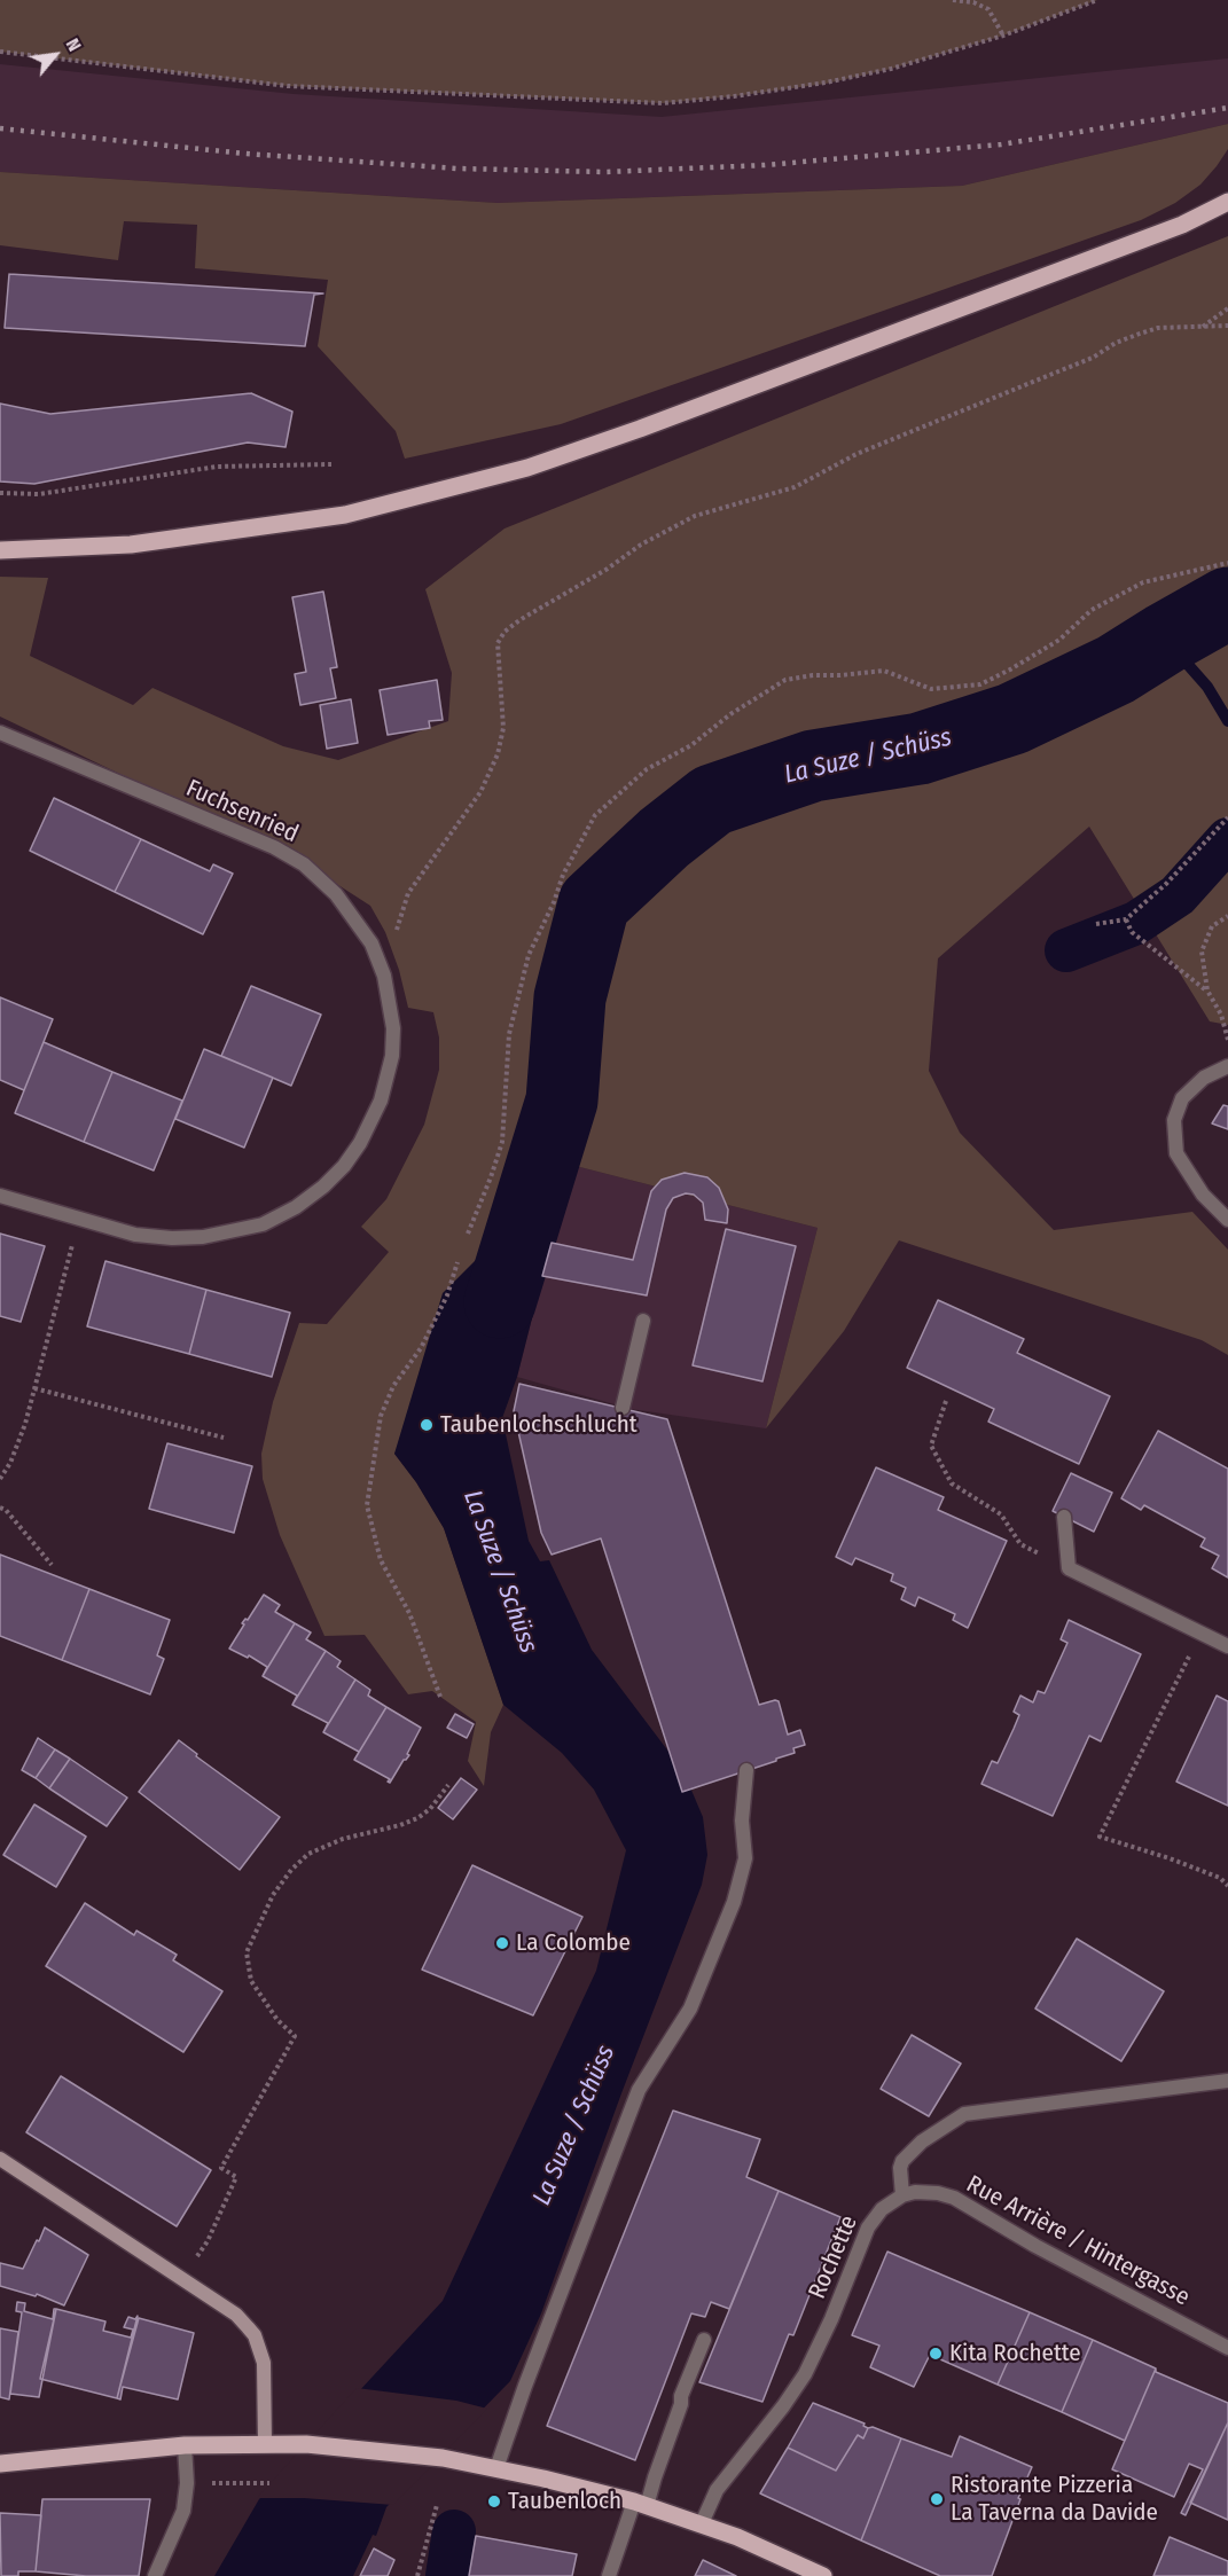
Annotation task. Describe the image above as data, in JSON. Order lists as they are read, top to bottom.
{
  "streets": {
    "street": ["Fuchsenried", "Rue Arrière / Hintergasse", "Rochette"]
  },
  "crossings": [
    ["Rue Arrière / Hintergasse", "Rochette"]
  ],
  "water": ["La Suze / Schüss"],
  "places": [
    "Taubenlochschlucht",
    "La Colombe",
    "Kita Rochette",
    "Ristorante Pizzeria La Taverna da Davide",
    "Taubenloch"
  ],
  "north": "top right"
}
